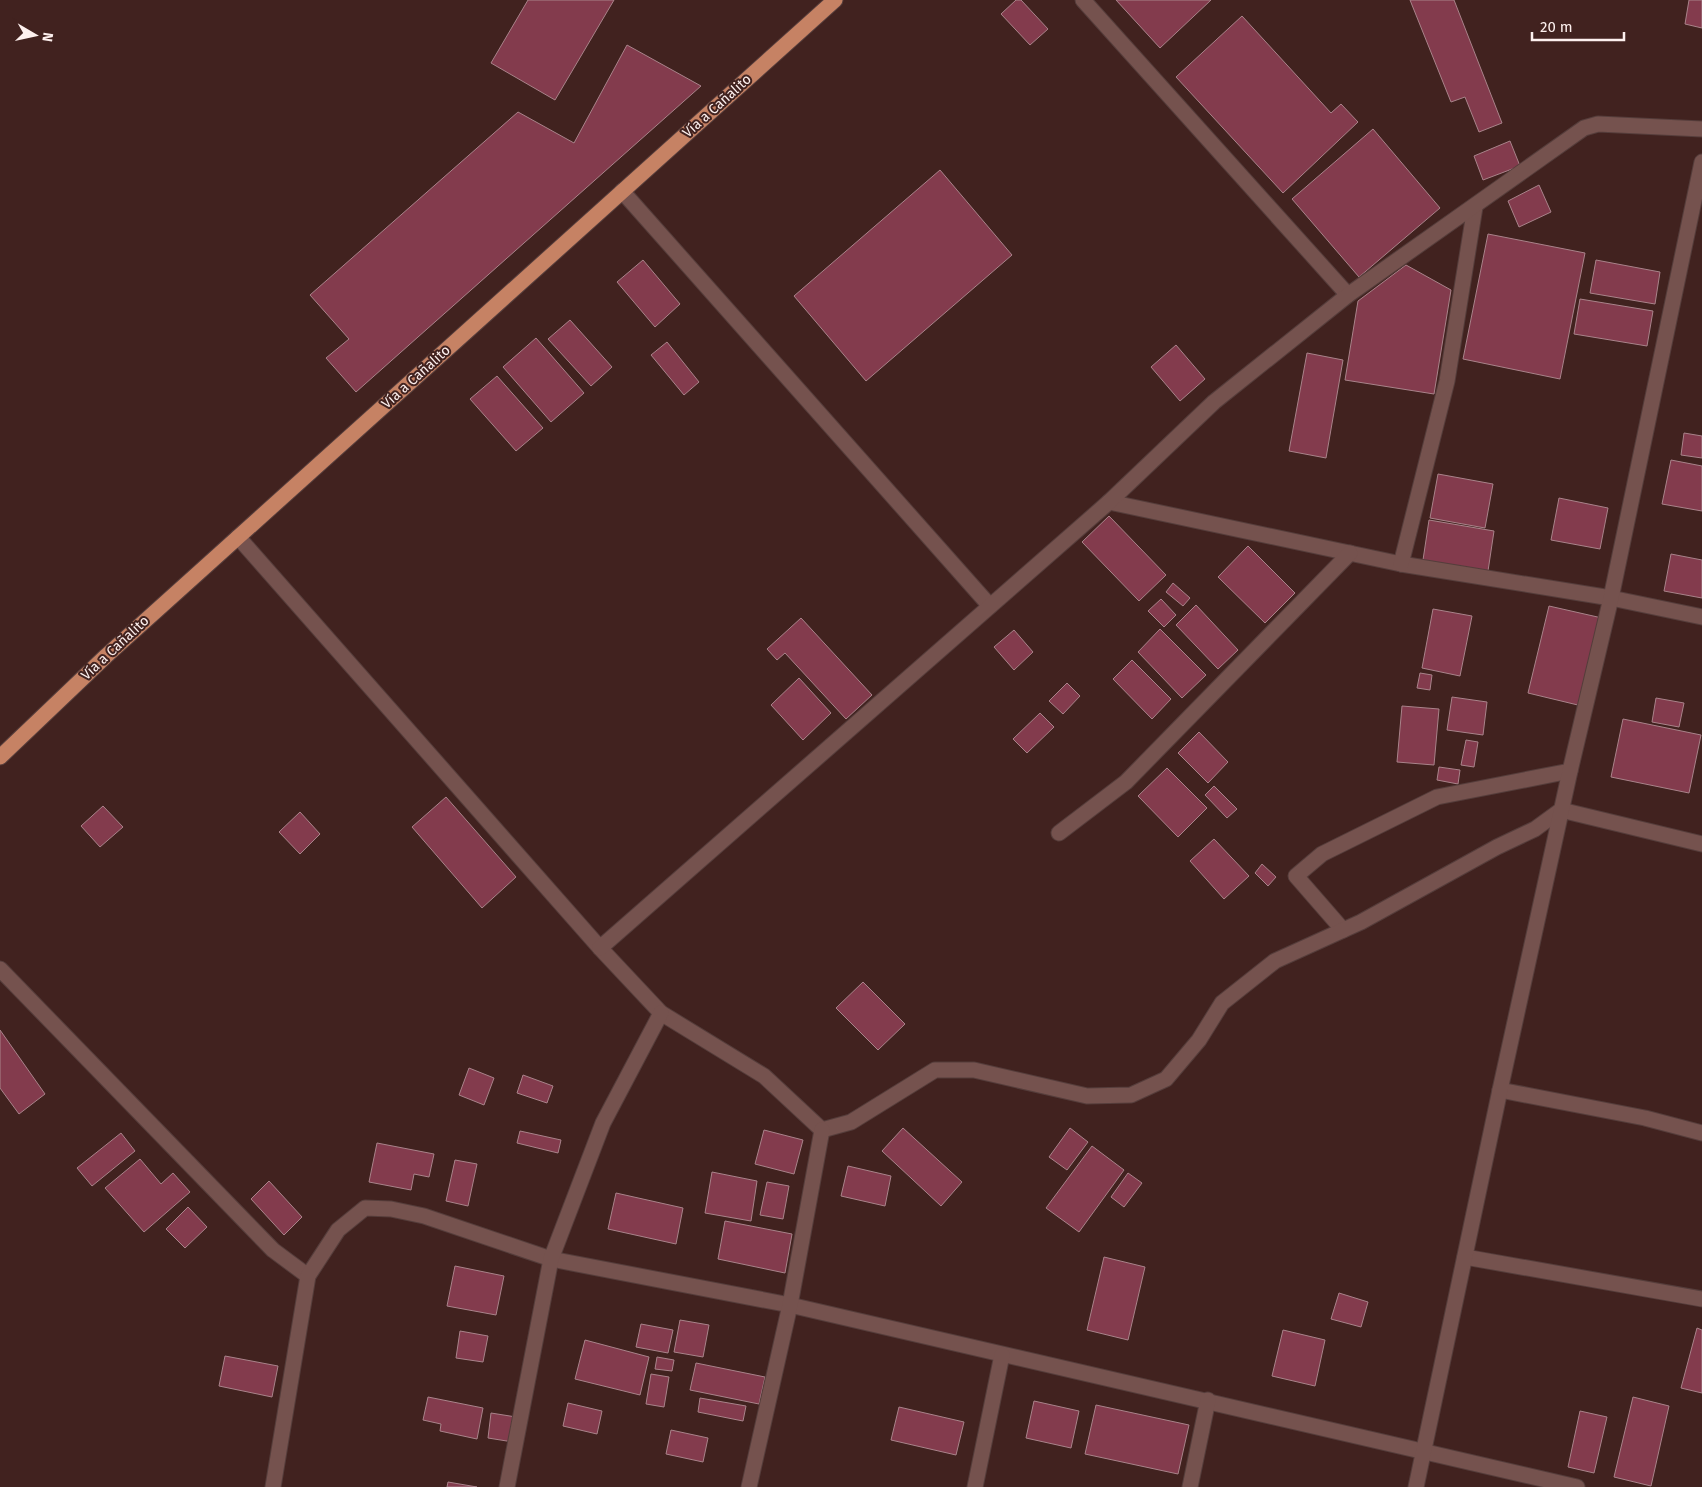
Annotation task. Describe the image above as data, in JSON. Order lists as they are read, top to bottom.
{
  "streets": {
    "main road": ["Vía a Cañalito"]
  },
  "scale_bar": "20 m",
  "north": "right"
}
